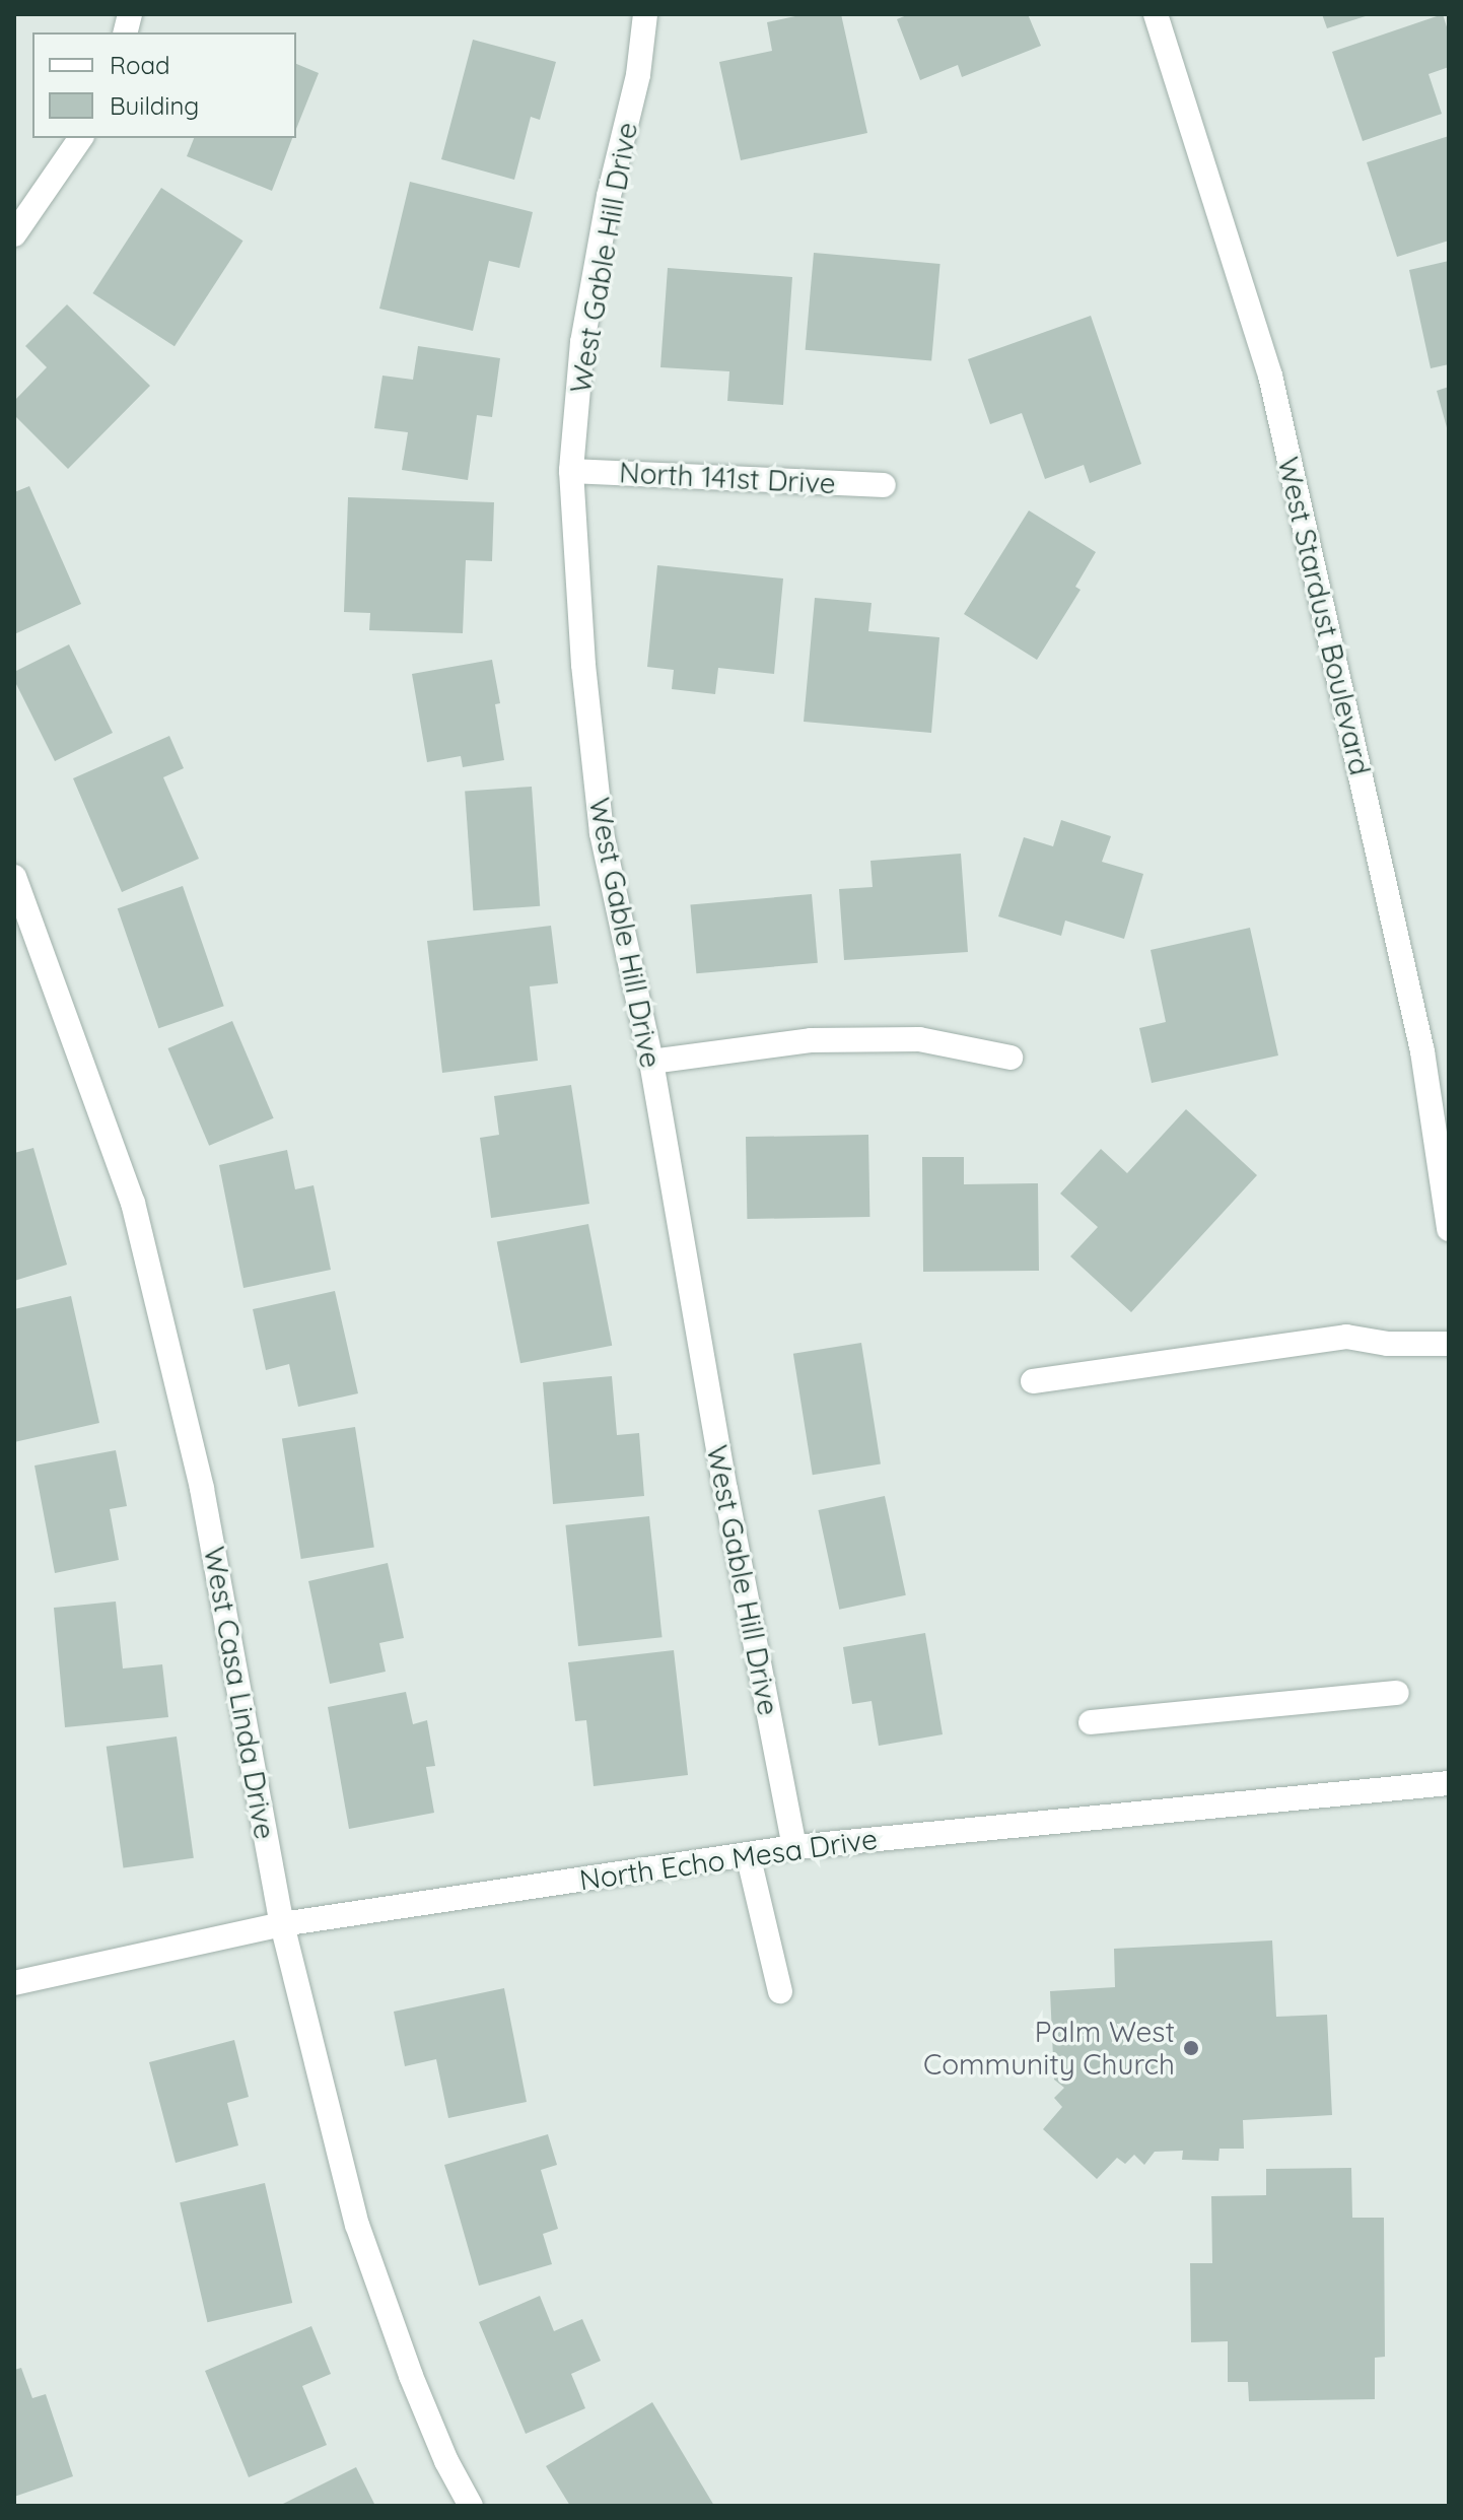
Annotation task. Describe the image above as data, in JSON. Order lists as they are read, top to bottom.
{
  "streets": {
    "street": [
      "West Gable Hill Drive",
      "North 141st Drive",
      "West Stardust Boulevard",
      "West Casa Linda Drive",
      "North Echo Mesa Drive"
    ]
  },
  "crossings": [
    ["West Gable Hill Drive", "North 141st Drive"],
    ["West Gable Hill Drive", "North Echo Mesa Drive"],
    ["West Casa Linda Drive", "North Echo Mesa Drive"]
  ],
  "places": ["Palm West Community Church"],
  "legend": ["Road", "Building"]
}
